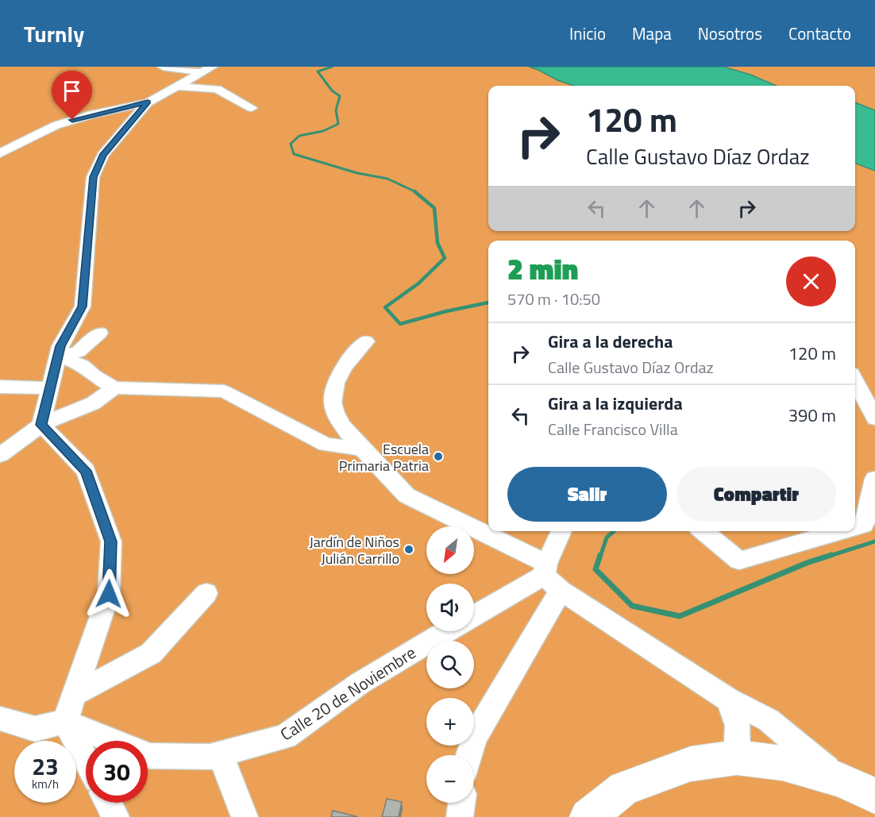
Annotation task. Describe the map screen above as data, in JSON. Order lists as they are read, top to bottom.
{
  "streets": {
    "street": ["Calle 20 de Noviembre"]
  },
  "places": ["Escuela Primaria Patria", "Jardín de Niños Julián Carrillo"],
  "north": "bottom left",
  "page": {
    "header": "Turnly",
    "nav": [
      "Inicio",
      "Mapa",
      "Nosotros",
      "Contacto"
    ],
    "turn": ["120 m", "Calle Gustavo Díaz Ordaz"],
    "heading": ["2 min", "570 m · 10:50"],
    "list": [
      {
        "name": "Gira a la derecha",
        "note": "Calle Gustavo Díaz Ordaz",
        "value": "120 m"
      },
      {
        "name": "Gira a la izquierda",
        "note": "Calle Francisco Villa",
        "value": "390 m"
      }
    ],
    "buttons": ["Salir", "Compartir"],
    "map_buttons": ["+", "−"],
    "speed": "23 km/h",
    "limit": "30"
  }
}
